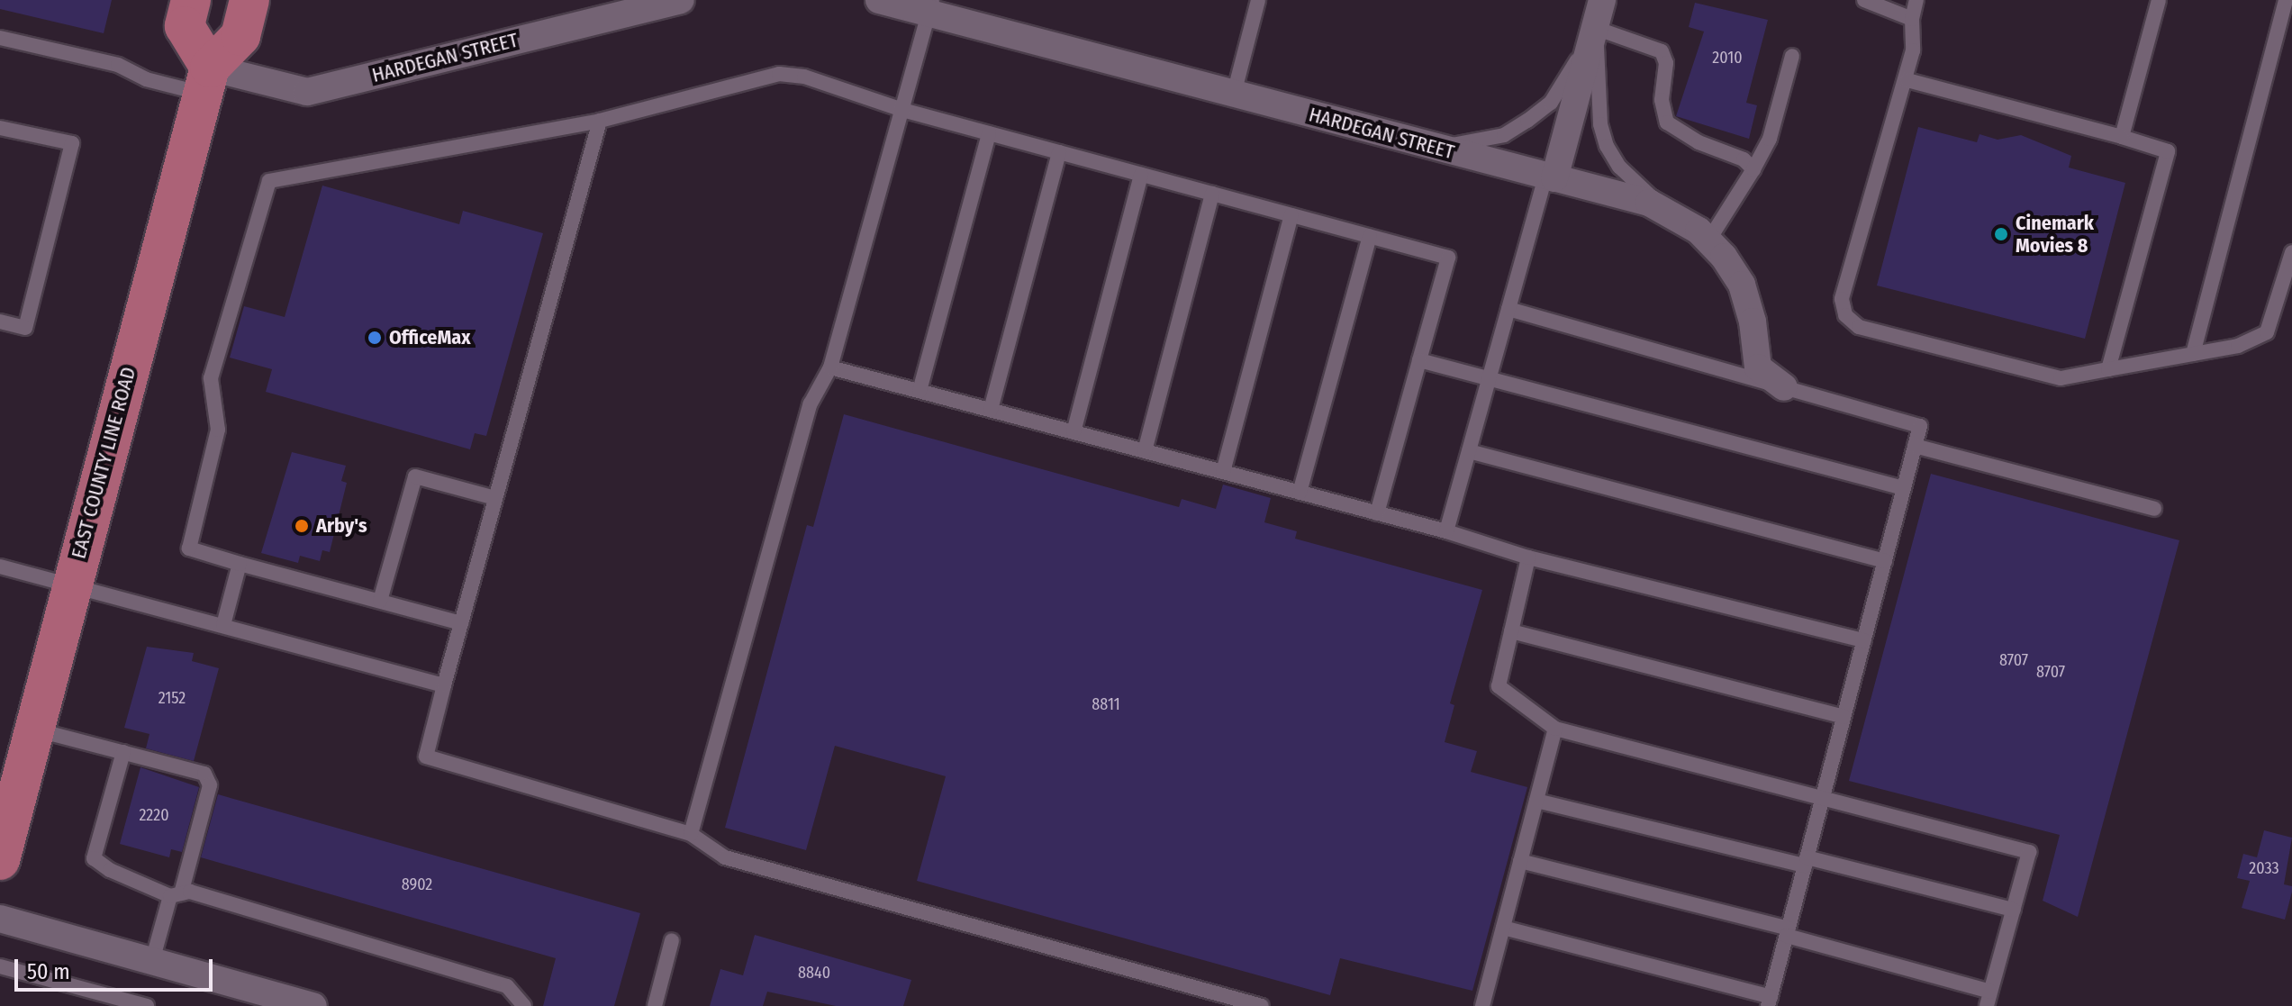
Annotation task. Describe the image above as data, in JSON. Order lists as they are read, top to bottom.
{
  "streets": {
    "main road": ["EAST COUNTY LINE ROAD"],
    "street": ["HARDEGAN STREET"]
  },
  "crossings": [
    ["HARDEGAN STREET", "EAST COUNTY LINE ROAD"]
  ],
  "places": ["Cinemark Movies 8", "OfficeMax", "Arby's"],
  "house_numbers": [
    "2010",
    "8707",
    "8707",
    "2152",
    "8811",
    "2220",
    "2033",
    "8902",
    "8840"
  ],
  "scale_bar": "50 m"
}
